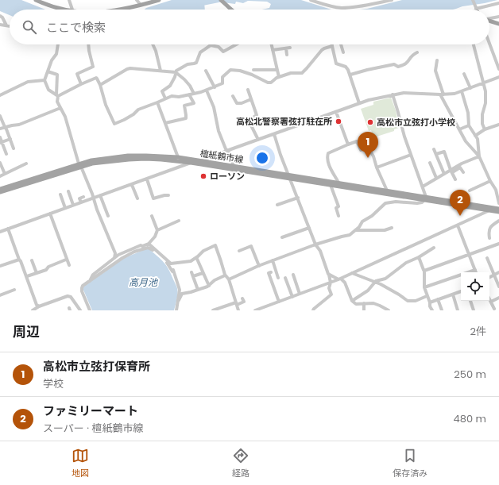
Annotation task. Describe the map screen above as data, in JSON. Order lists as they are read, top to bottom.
{
  "streets": {
    "main road": ["檀紙鶴市線"]
  },
  "water": ["高月池"],
  "places": ["高松北警察署弦打駐在所", "高松市立弦打小学校", "ローソン"],
  "page": {
    "search": "ここで検索",
    "pins": ["1", "2"],
    "heading": ["周辺", "2件"],
    "list": [
      {
        "mark": "1",
        "name": "高松市立弦打保育所",
        "note": "学校",
        "value": "250 m"
      },
      {
        "mark": "2",
        "name": "ファミリーマート",
        "note": "スーパー · 檀紙鶴市線",
        "value": "480 m"
      }
    ],
    "nav": ["地図", "経路", "保存済み"]
  }
}
